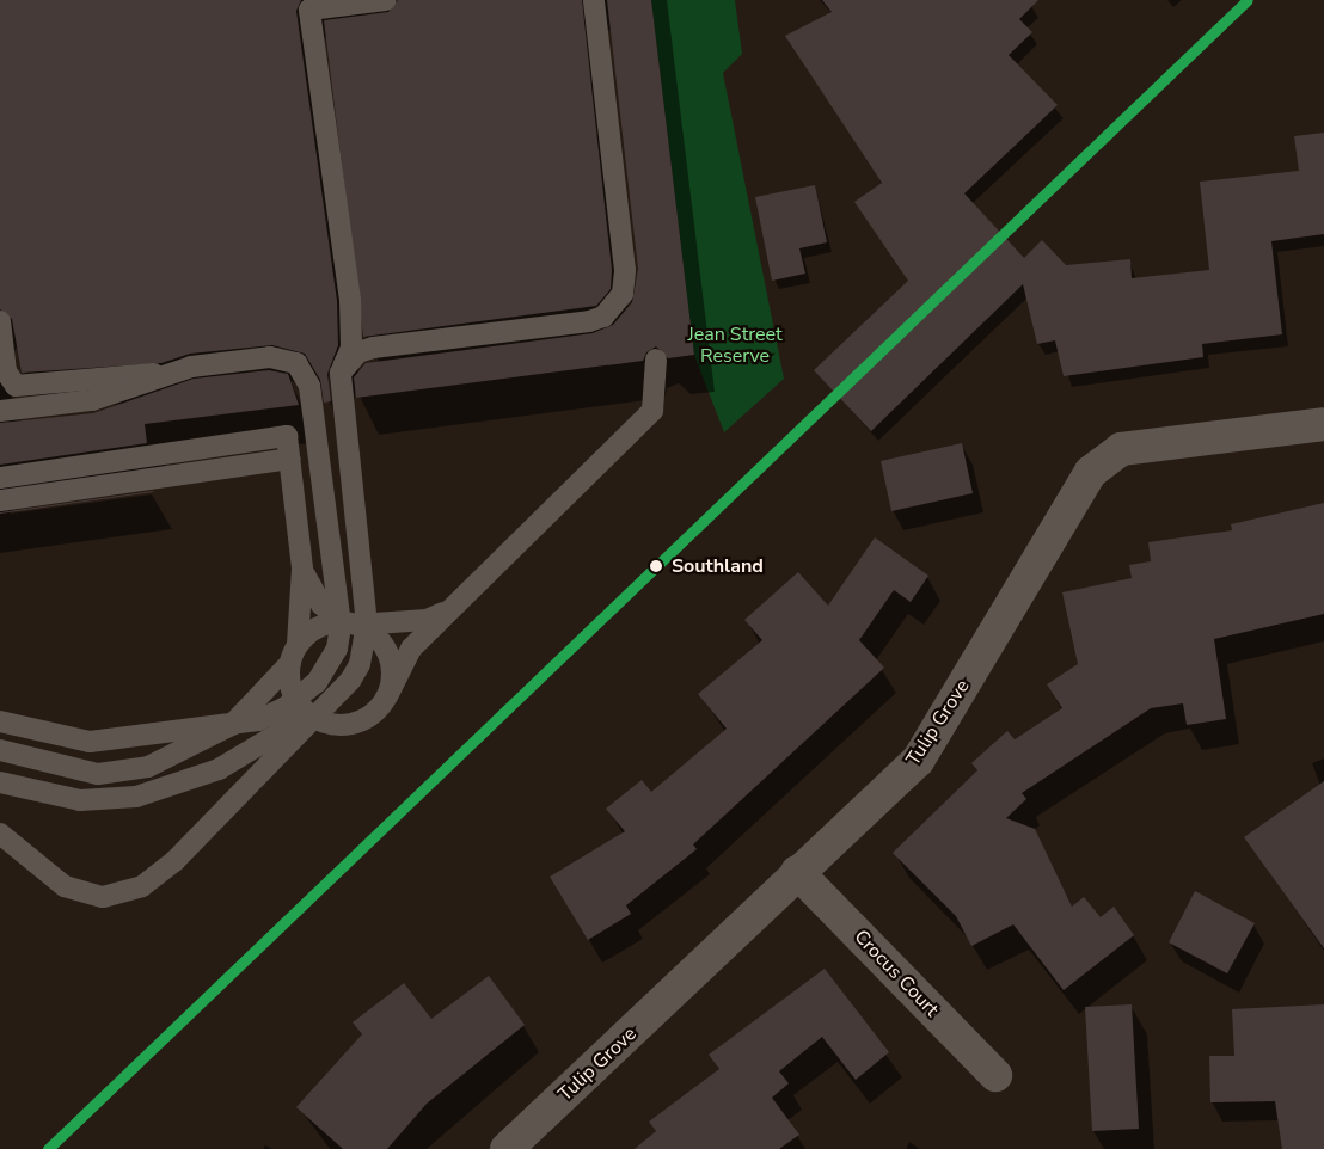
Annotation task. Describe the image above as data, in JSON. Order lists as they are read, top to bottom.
{
  "streets": {
    "street": ["Tulip Grove", "Crocus Court"]
  },
  "crossings": [
    ["Tulip Grove", "Crocus Court"]
  ],
  "parks": ["Jean Street Reserve"],
  "places": ["Southland"]
}
